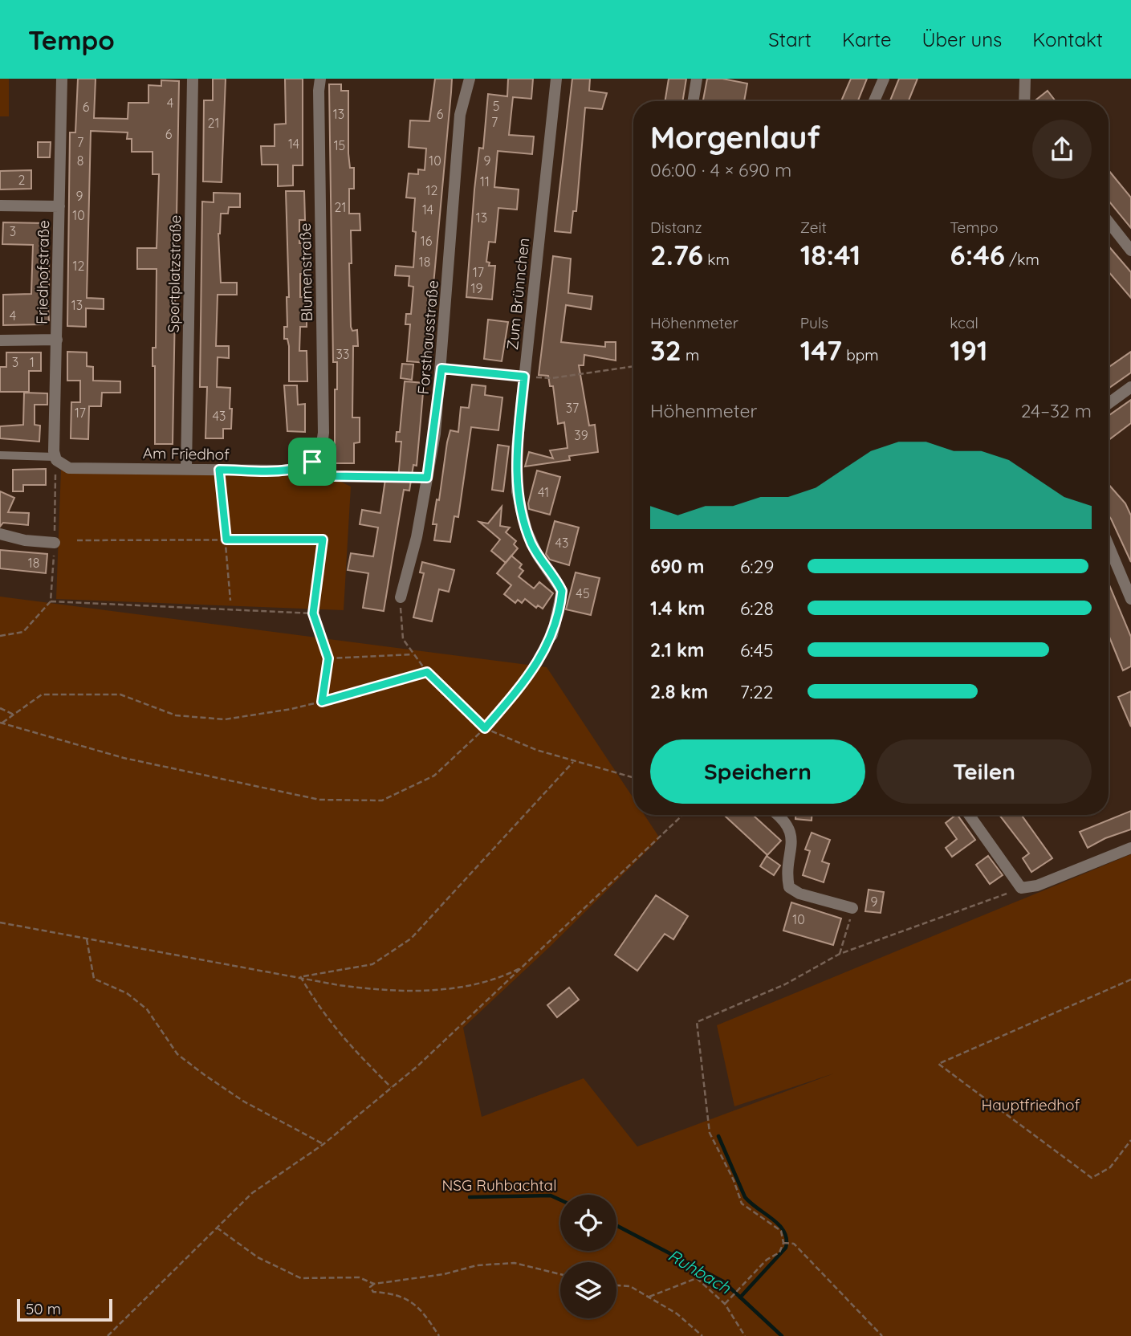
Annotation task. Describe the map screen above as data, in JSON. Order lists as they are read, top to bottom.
{
  "streets": {
    "street": [
      "Friedhofstraße",
      "Blumenstraße",
      "Sportplatzstraße",
      "Zum Brünnchen",
      "Forsthausstraße",
      "Am Friedhof"
    ]
  },
  "crossings": [
    ["Friedhofstraße", "Am Friedhof"],
    ["Blumenstraße", "Am Friedhof"],
    ["Sportplatzstraße", "Am Friedhof"]
  ],
  "water": ["Ruhbach"],
  "parks": ["Hauptfriedhof", "NSG Ruhbachtal"],
  "house_numbers": [
    "4",
    "5",
    "6",
    "13",
    "6",
    "7",
    "21",
    "6",
    "7",
    "14",
    "15",
    "8",
    "10",
    "9",
    "2",
    "11",
    "12",
    "9",
    "21",
    "14",
    "10",
    "13",
    "3",
    "16",
    "18",
    "12",
    "17",
    "19",
    "13",
    "4",
    "33",
    "3",
    "1",
    "37",
    "17",
    "43",
    "39",
    "41",
    "43",
    "18",
    "45",
    "9",
    "10"
  ],
  "scale_bar": "50 m",
  "page": {
    "header": "Tempo",
    "nav": [
      "Start",
      "Karte",
      "Über uns",
      "Kontakt"
    ],
    "heading": ["Morgenlauf", "06:00 · 4 × 690 m"],
    "stats": [
      ["Distanz", "2.76 km"],
      ["Zeit", "18:41"],
      ["Tempo", "6:46 /km"],
      ["Höhenmeter", "32 m"],
      ["Puls", "147 bpm"],
      ["kcal", "191"]
    ],
    "chart": ["Höhenmeter", "24–32 m"],
    "list": [
      {
        "name": "690 m",
        "note": "6:29"
      },
      {
        "name": "1.4 km",
        "note": "6:28"
      },
      {
        "name": "2.1 km",
        "note": "6:45"
      },
      {
        "name": "2.8 km",
        "note": "7:22"
      }
    ],
    "buttons": ["Speichern", "Teilen"],
    "scale": "50 m"
  }
}
